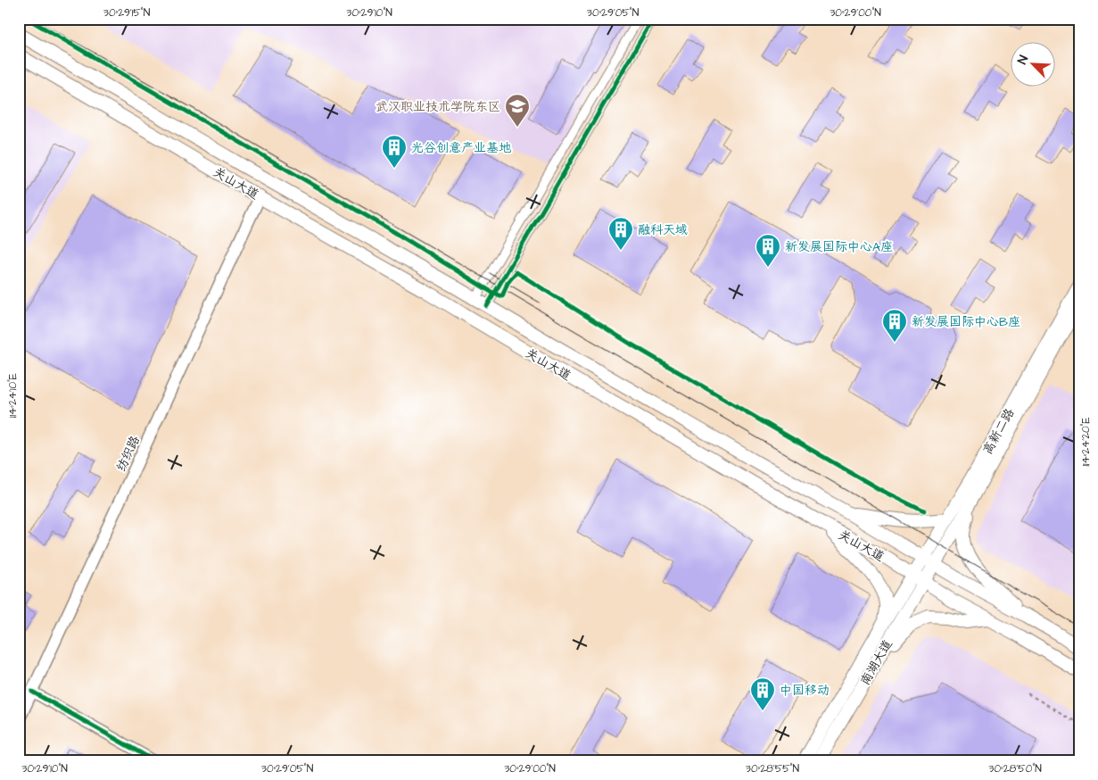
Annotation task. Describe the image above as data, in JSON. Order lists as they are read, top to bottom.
{
  "streets": {
    "main road": [
      "关山大道",
      "高新二路",
      "纺织路",
      "南湖大道"
    ]
  },
  "crossings": [
    ["关山大道", "高新二路"],
    ["关山大道", "纺织路"],
    ["关山大道", "南湖大道"],
    ["高新二路", "南湖大道"]
  ],
  "places": {
    "school or university": ["武汉职业技术学院东区"],
    "building": [
      "光谷创意产业基地",
      "融科天域",
      "新发展国际中心A座",
      "新发展国际中心B座",
      "中国移动"
    ]
  },
  "north": "top left",
  "coordinates": [
    "30°29'15\"N",
    "30°29'10\"N",
    "30°29'05\"N",
    "30°29'00\"N",
    "114°24'10\"E",
    "114°24'20\"E",
    "30°28'55\"N",
    "30°28'50\"N"
  ]
}
